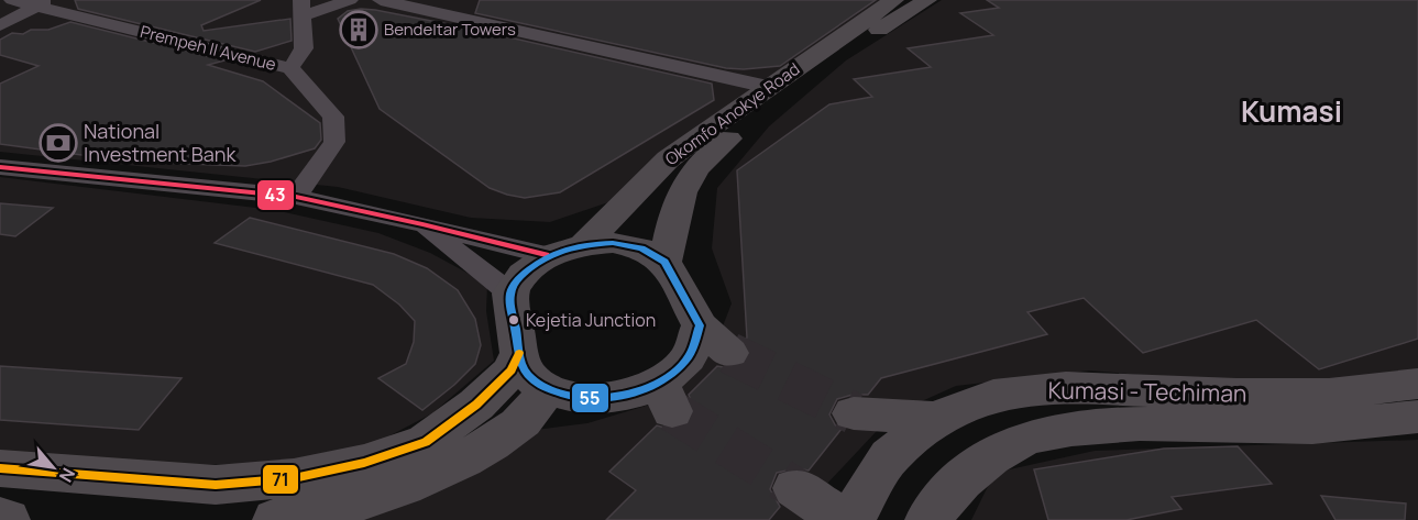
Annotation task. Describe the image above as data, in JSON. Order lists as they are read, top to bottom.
{
  "streets": {
    "main road": ["Okomfo Anokye Road", "Kumasi - Techiman"],
    "street": ["Prempeh II Avenue"]
  },
  "districts": ["Kumasi"],
  "places": {
    "building": ["Bendeltar Towers"],
    "bank": ["National Investment Bank"],
    "other": ["Kejetia Junction"]
  },
  "lines": ["transit line 43", "transit line 55", "transit line 71"],
  "north": "bottom right"
}
